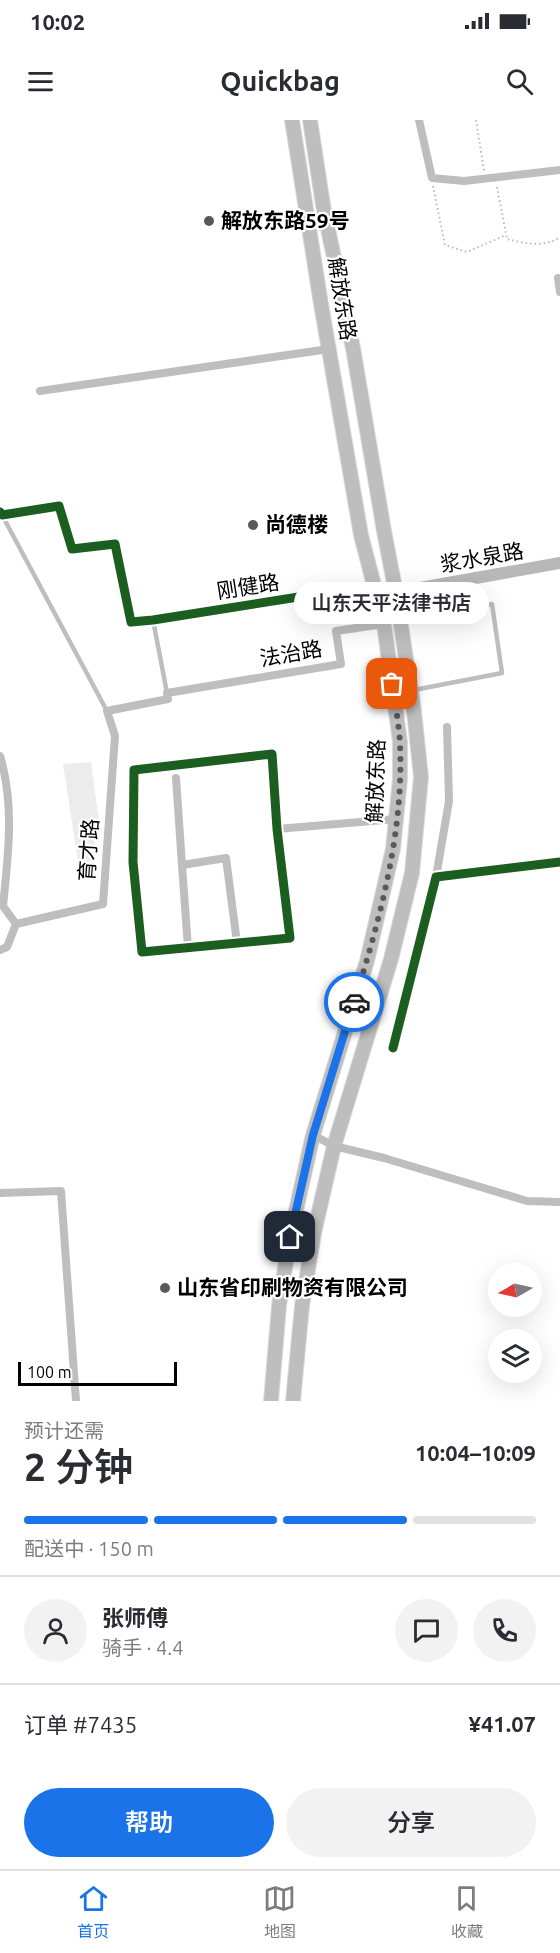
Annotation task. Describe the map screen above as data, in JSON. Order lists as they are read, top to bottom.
{
  "streets": {
    "main road": ["解放东路", "浆水泉路"],
    "street": ["刚健路", "法治路", "育才路"]
  },
  "crossings": [
    ["解放东路", "浆水泉路"],
    ["解放东路", "刚健路"],
    ["解放东路", "法治路"],
    ["浆水泉路", "刚健路"]
  ],
  "places": [
    "解放东路59号",
    "尚德楼",
    "山东天平法律书店",
    "山东省印刷物资有限公司"
  ],
  "scale_bar": "100 m",
  "north": "left",
  "page": {
    "status": "10:02",
    "header": "Quickbag",
    "bubble": "山东天平法律书店",
    "scale": "100 m",
    "heading": ["2 分钟", "预计还需", "10:04–10:09"],
    "panel": [
      "张师傅",
      "骑手 · 4.4",
      "订单 #7435",
      "¥41.07"
    ],
    "bar": "配送中 · 150 m",
    "buttons": ["帮助", "分享"],
    "tabs": ["首页", "地图", "收藏"]
  }
}
